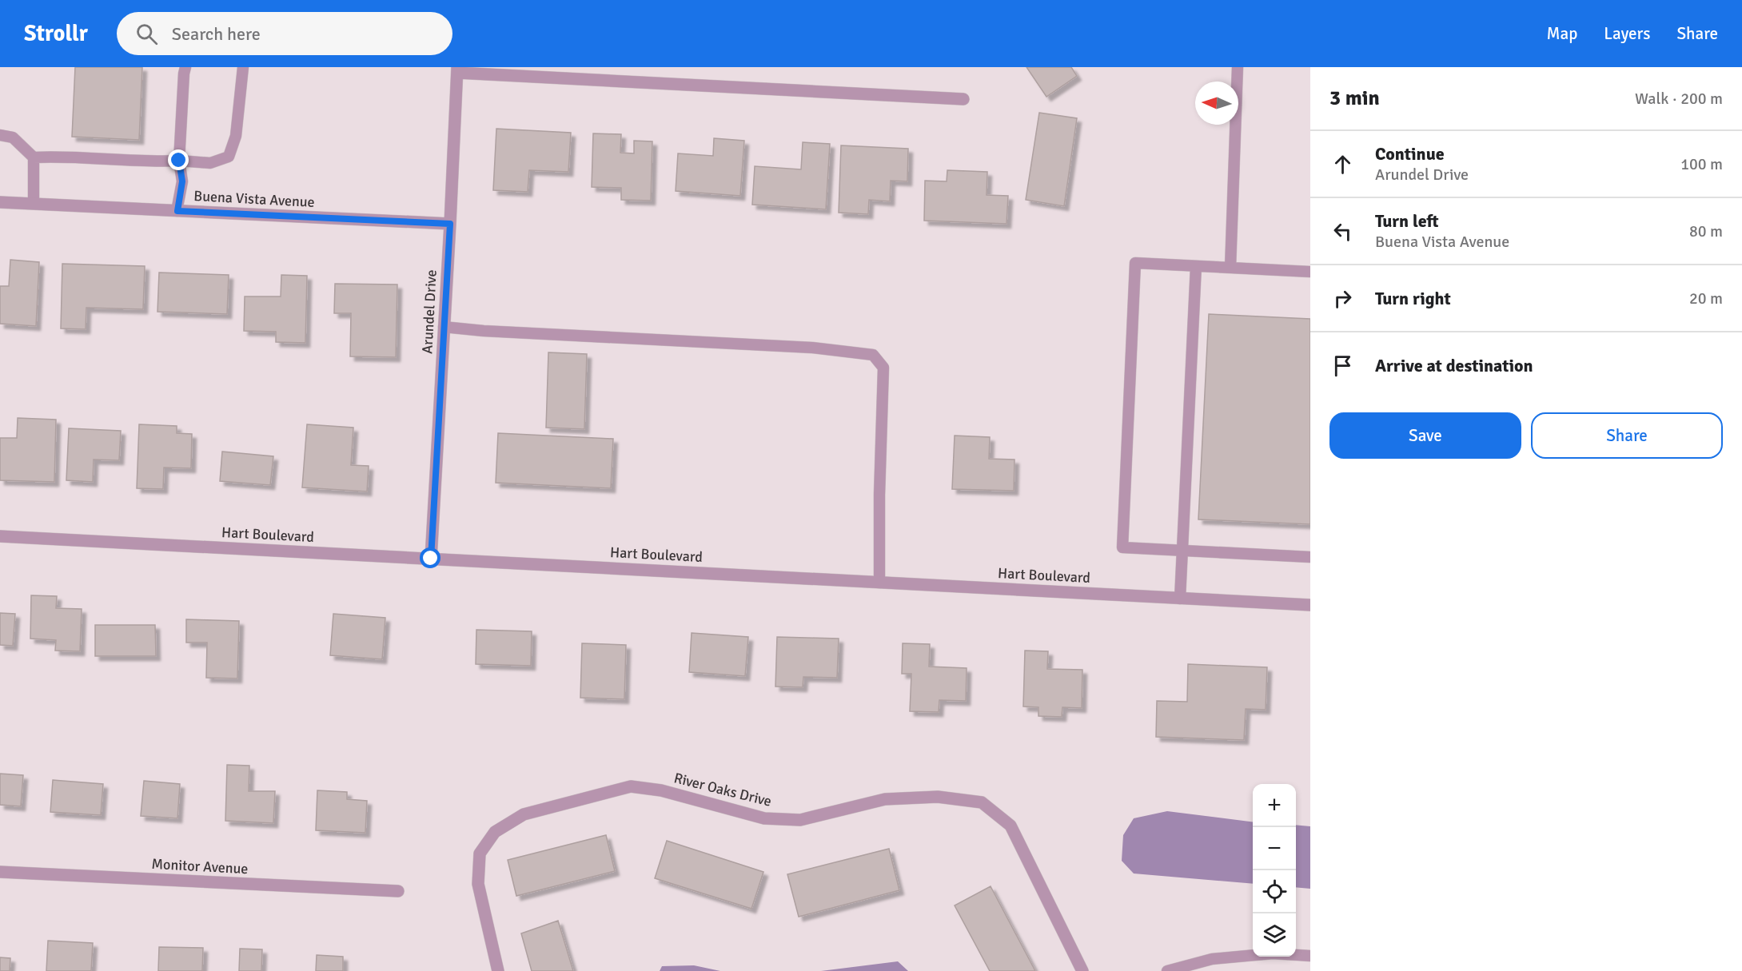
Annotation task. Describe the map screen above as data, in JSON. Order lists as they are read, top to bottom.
{
  "streets": {
    "street": [
      "Buena Vista Avenue",
      "Arundel Drive",
      "Hart Boulevard",
      "River Oaks Drive",
      "Monitor Avenue"
    ]
  },
  "crossings": [
    ["Buena Vista Avenue", "Arundel Drive"],
    ["Arundel Drive", "Hart Boulevard"]
  ],
  "north": "left",
  "page": {
    "header": "Strollr",
    "search": "Search here",
    "nav": ["Map", "Layers", "Share"],
    "heading": ["3 min", "Walk · 200 m"],
    "list": [
      ["Continue", "Arundel Drive", "100 m"],
      ["Turn left", "Buena Vista Avenue", "80 m"],
      ["Turn right", "20 m"],
      "Arrive at destination"
    ],
    "buttons": ["Save", "Share"],
    "map_buttons": ["+", "−"]
  }
}
